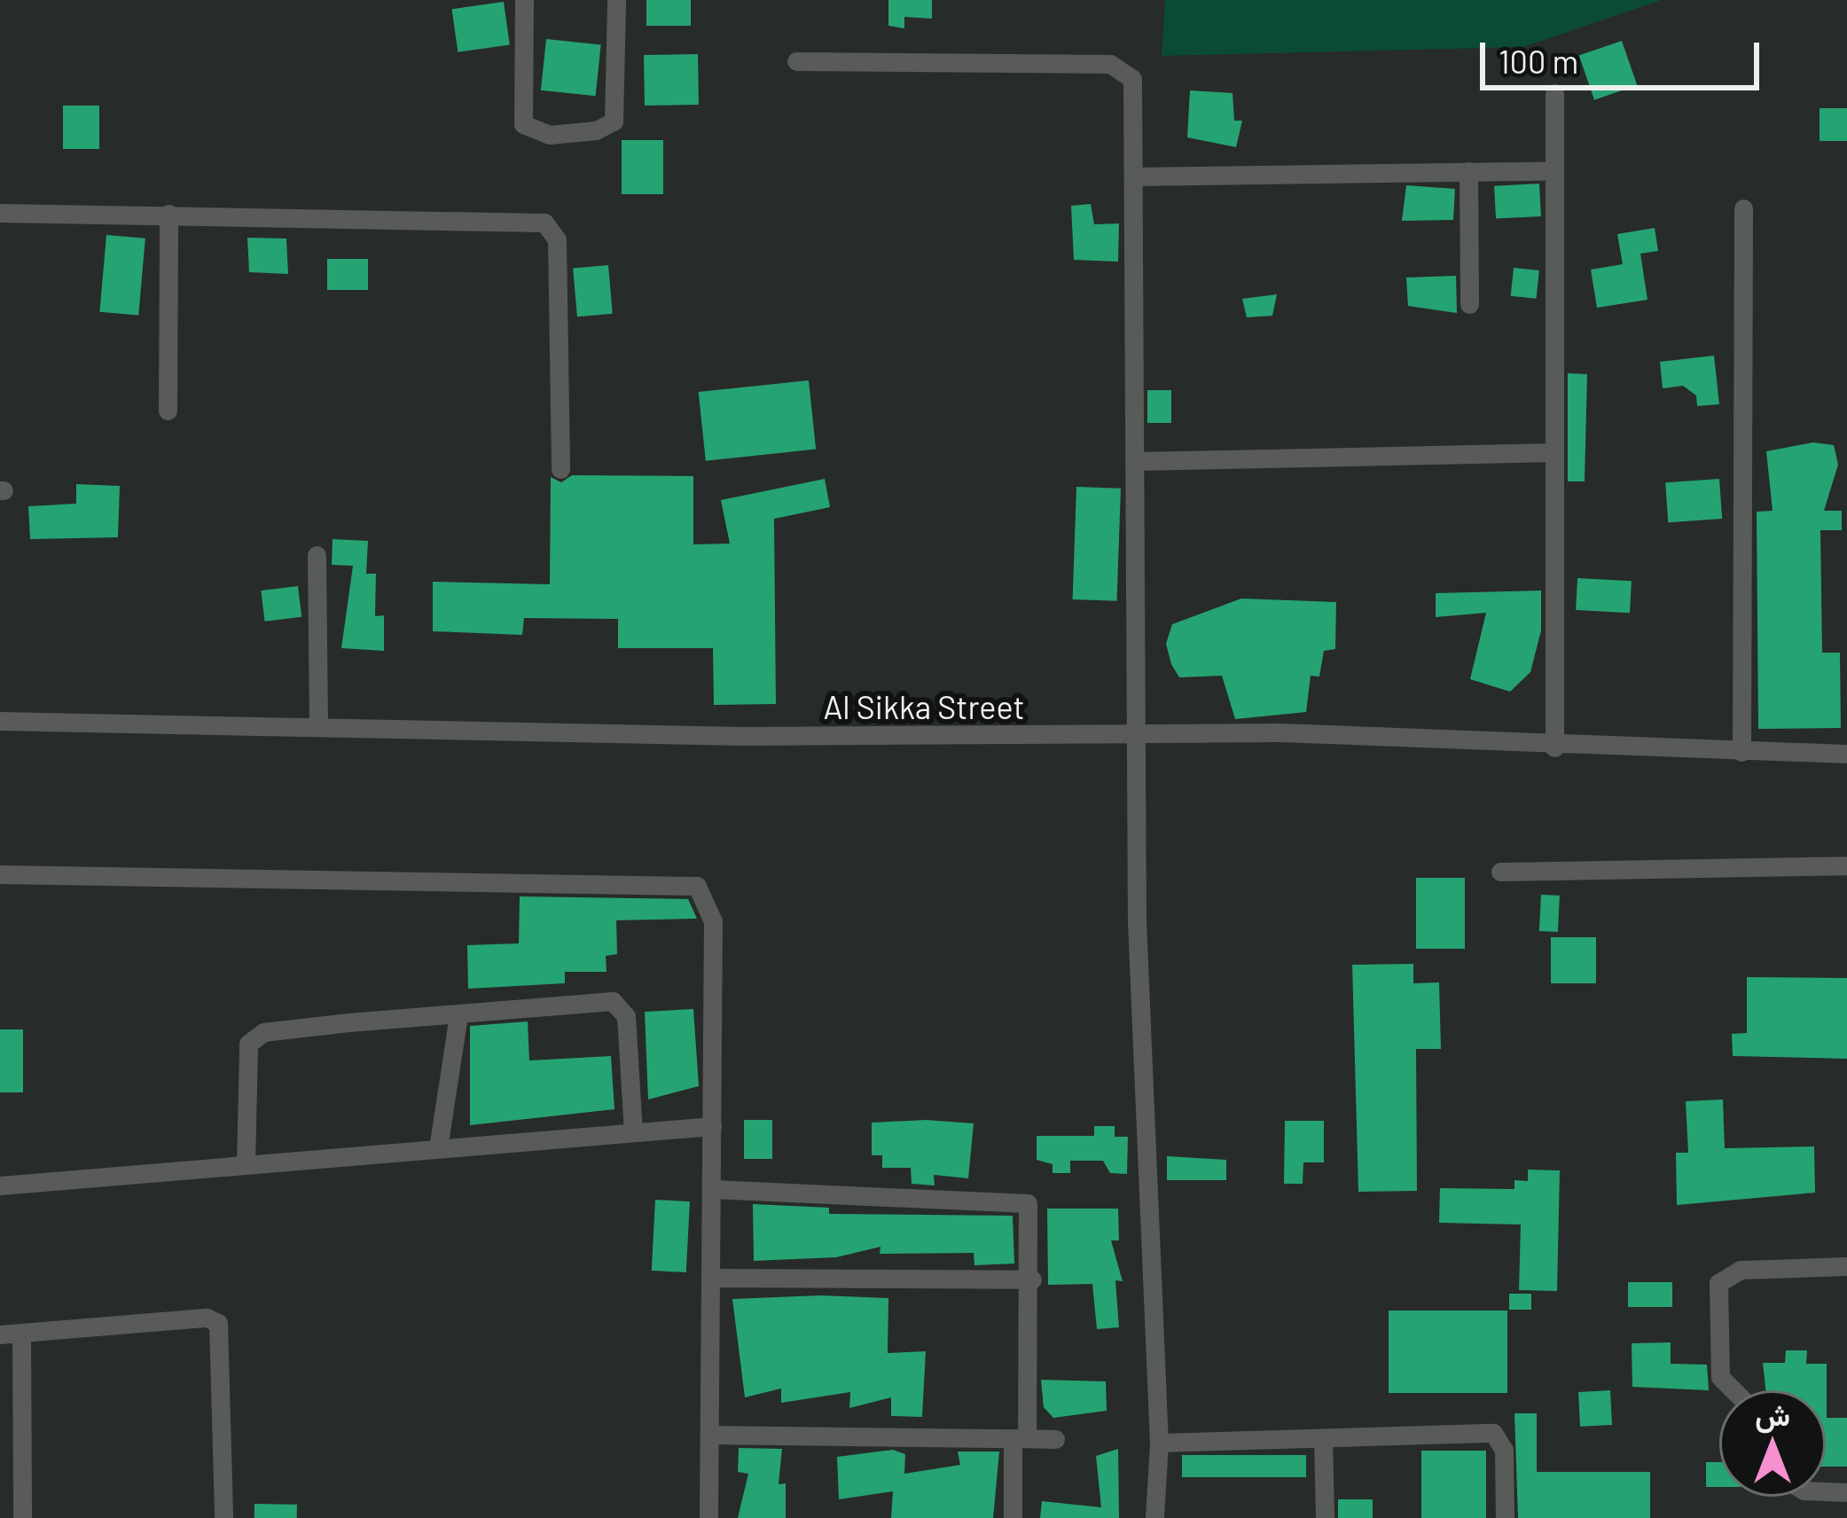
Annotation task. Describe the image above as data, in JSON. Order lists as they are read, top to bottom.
{
  "streets": {
    "street": ["Al Sikka Street"]
  },
  "scale_bar": "100 m",
  "north": "top"
}
